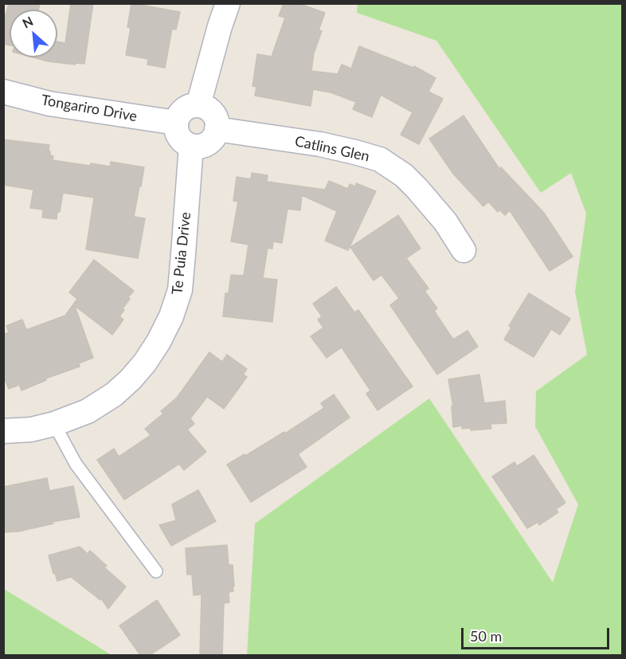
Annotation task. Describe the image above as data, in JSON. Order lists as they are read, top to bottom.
{
  "streets": {
    "street": ["Tongariro Drive", "Catlins Glen", "Te Puia Drive"]
  },
  "crossings": [
    ["Tongariro Drive", "Catlins Glen"],
    ["Tongariro Drive", "Te Puia Drive"],
    ["Catlins Glen", "Te Puia Drive"]
  ],
  "scale_bar": "50 m",
  "north": "top left"
}
